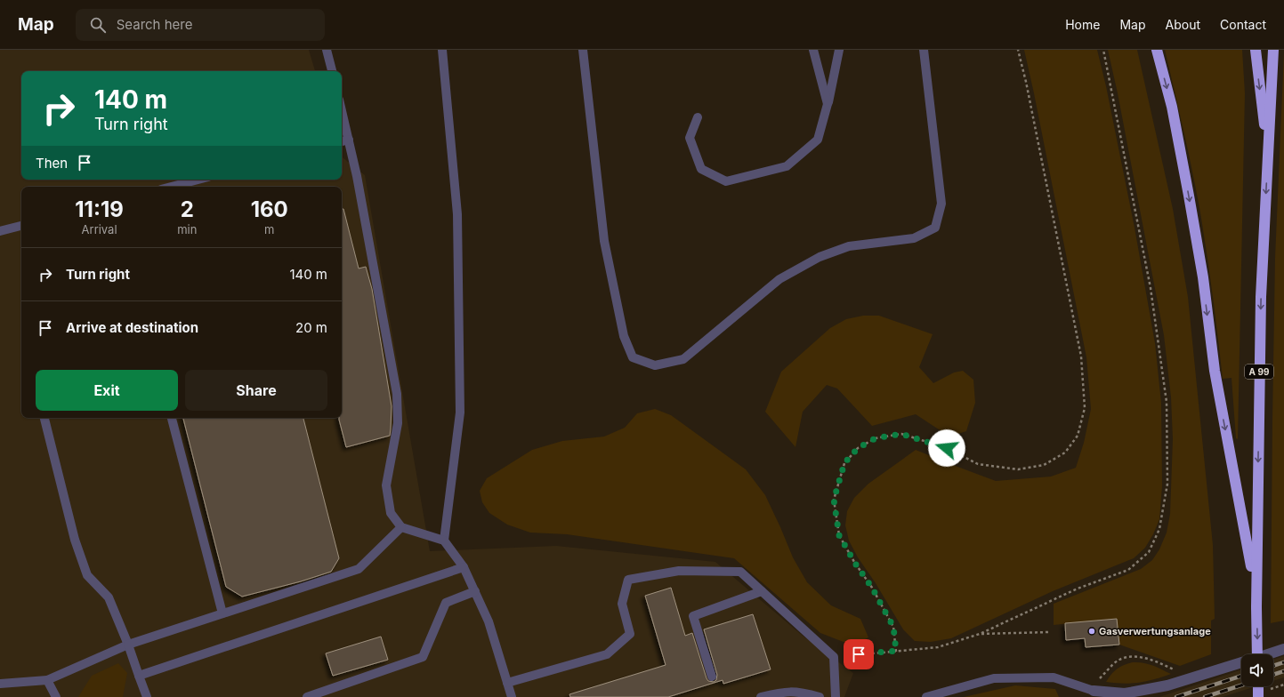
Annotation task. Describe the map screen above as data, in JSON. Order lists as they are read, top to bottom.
{
  "streets": {
    "highway": ["A 99"]
  },
  "places": ["Gasverwertungsanlage"],
  "page": {
    "header": "Map",
    "search": "Search here",
    "nav": [
      "Home",
      "Map",
      "About",
      "Contact"
    ],
    "turn": ["140 m", "Turn right"],
    "then": "Then",
    "eta": [
      "11:19",
      "Arrival",
      "2",
      "min",
      "160",
      "m"
    ],
    "list": [
      {
        "name": "Turn right",
        "value": "140 m"
      },
      {
        "name": "Arrive at destination",
        "value": "20 m"
      }
    ],
    "buttons": ["Exit", "Share"]
  }
}
